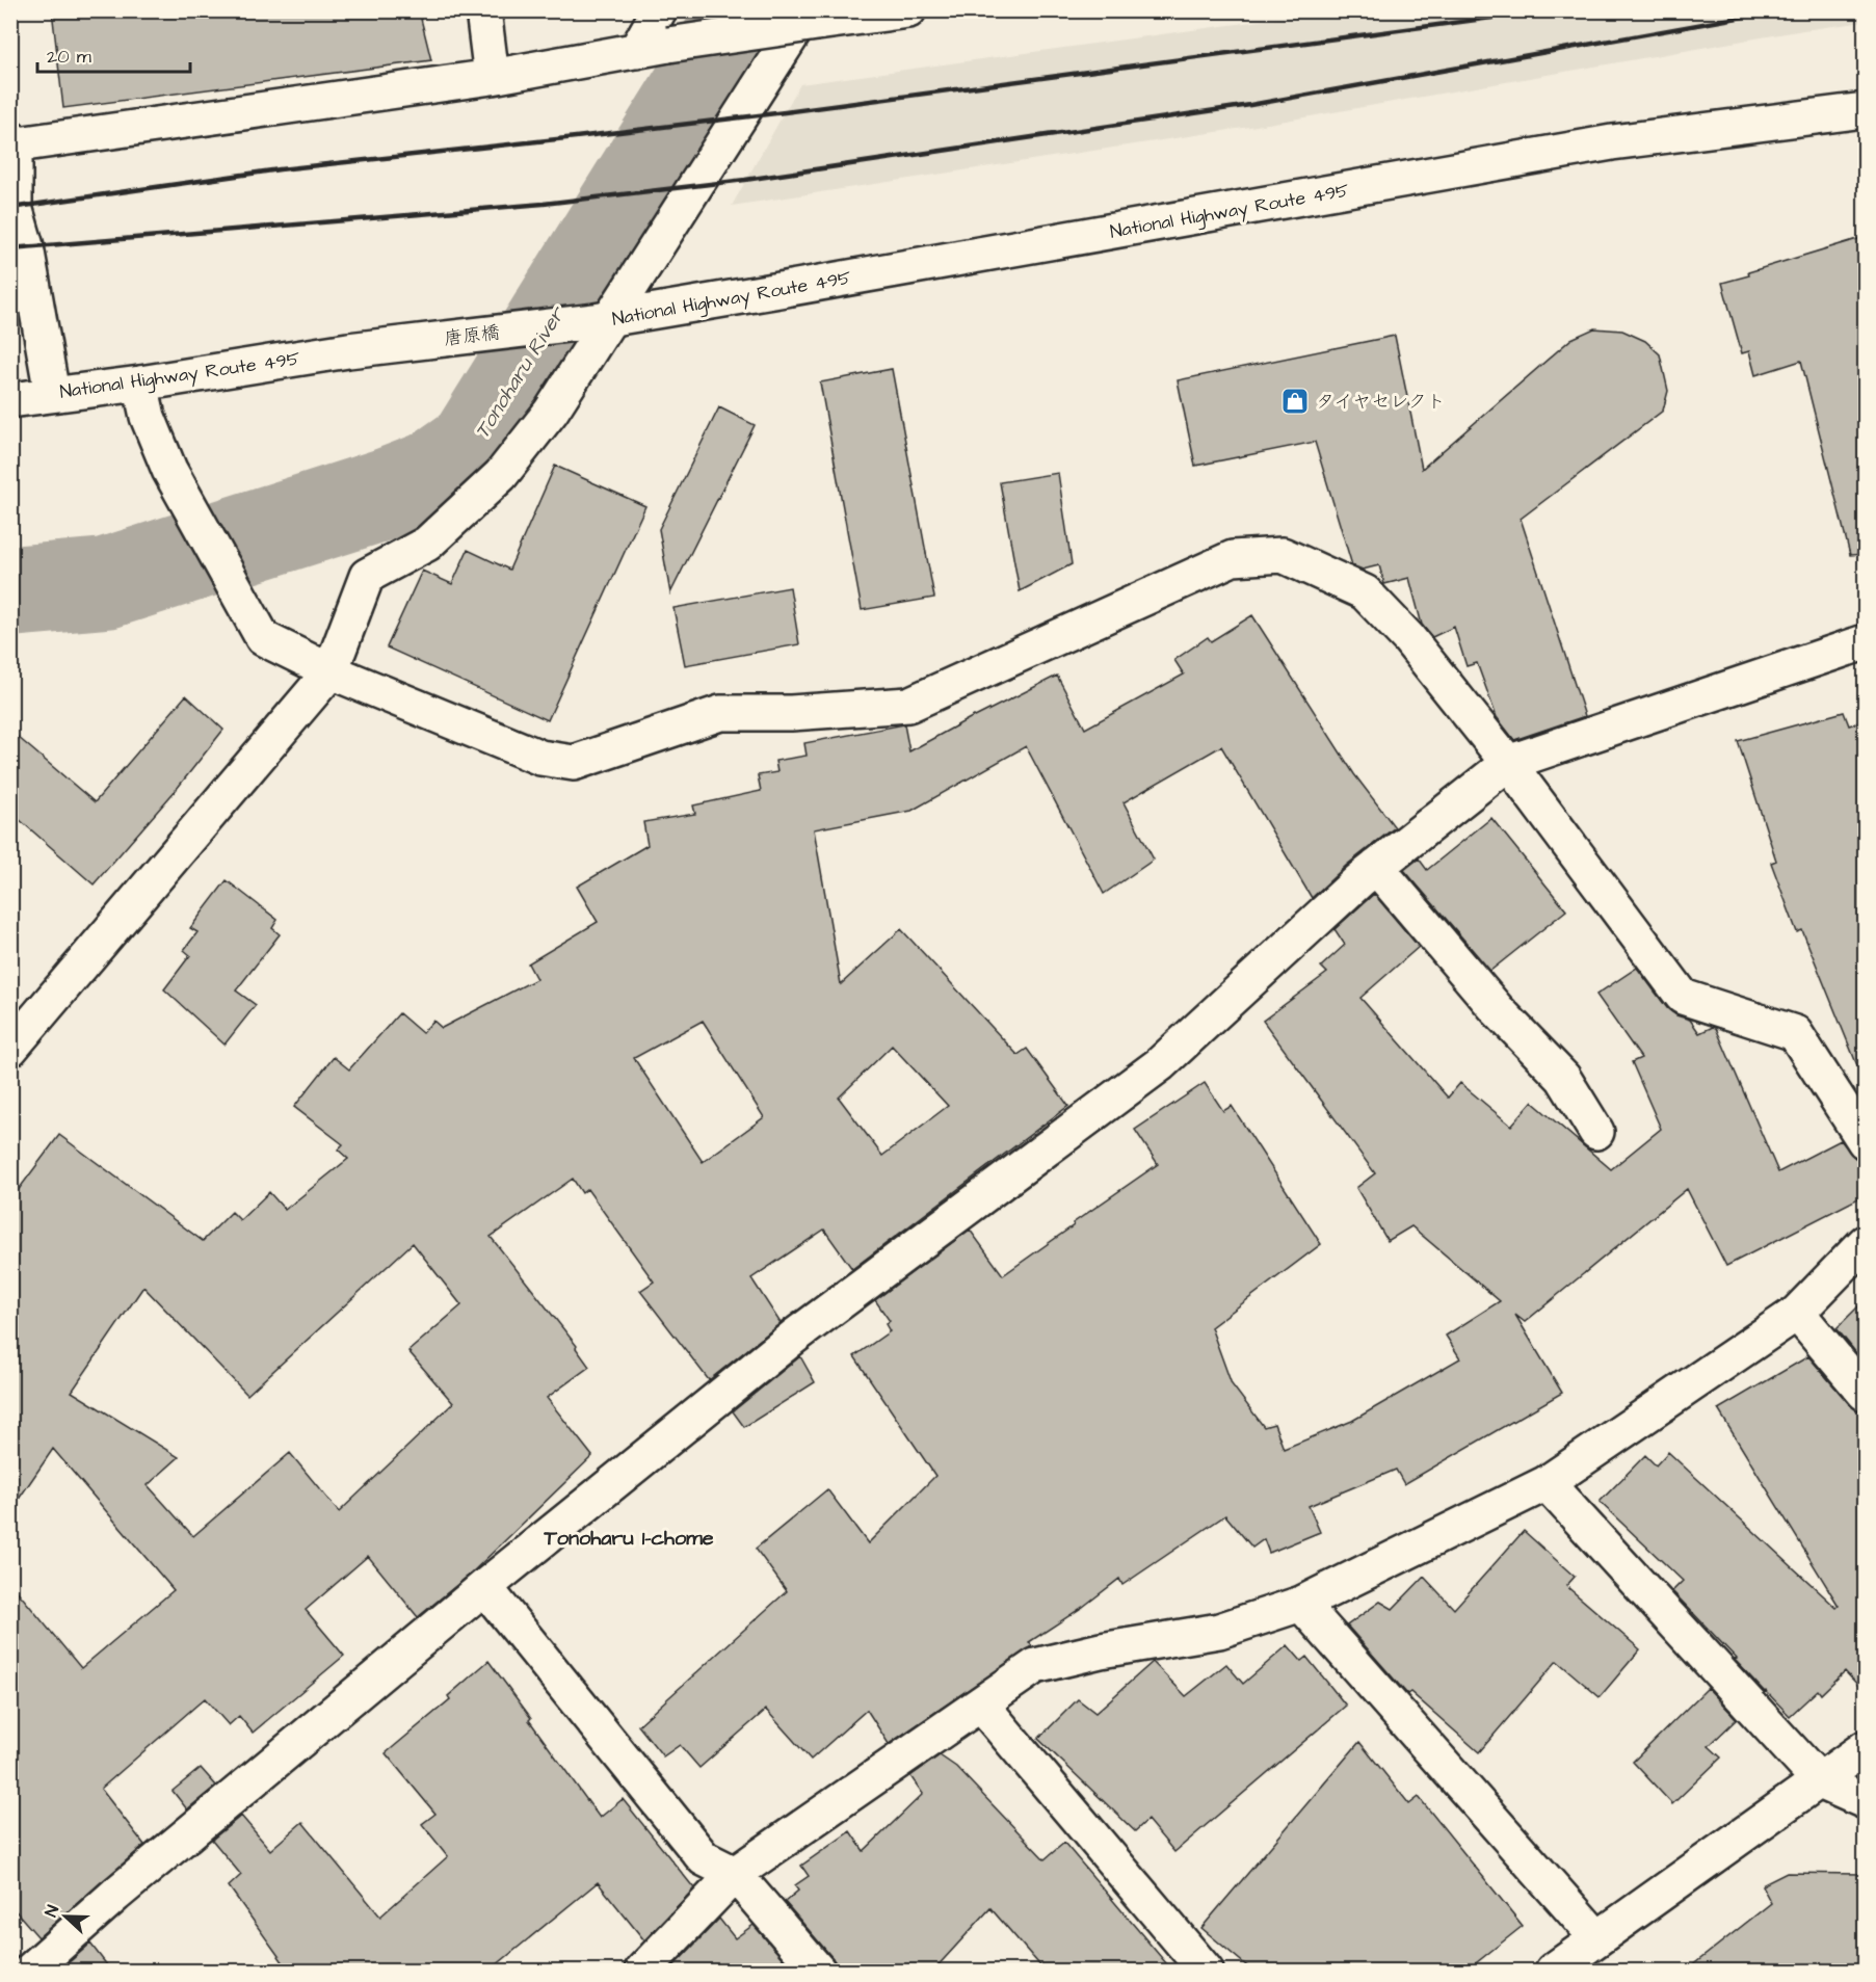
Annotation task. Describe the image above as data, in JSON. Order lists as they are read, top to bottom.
{
  "streets": {
    "main road": ["National Highway Route 495", "唐原橋"]
  },
  "crossings": [
    ["National Highway Route 495", "唐原橋"]
  ],
  "districts": ["Tonoharu 1-chome"],
  "water": ["Tonoharu River"],
  "places": {
    "shop": ["タイヤセレクト"]
  },
  "scale_bar": "20 m",
  "north": "left"
}
